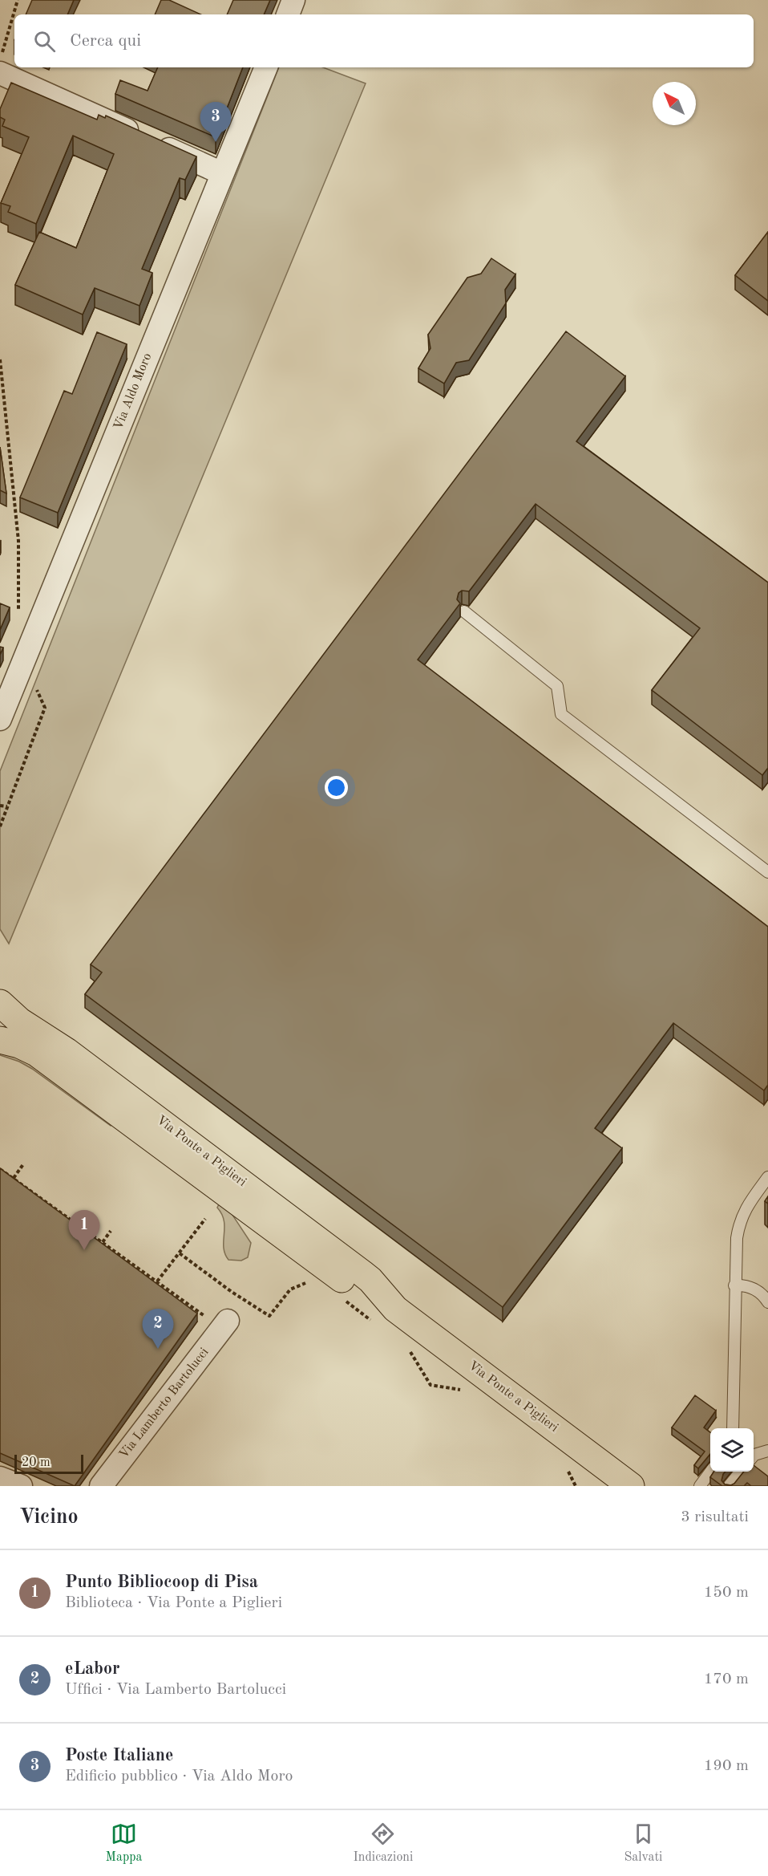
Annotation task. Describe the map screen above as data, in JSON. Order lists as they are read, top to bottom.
{
  "streets": {
    "main road": ["Via Ponte a Piglieri"],
    "street": ["Via Aldo Moro", "Via Lamberto Bartolucci"]
  },
  "scale_bar": "20 m",
  "north": "top left",
  "page": {
    "search": "Cerca qui",
    "pins": ["3", "1", "2"],
    "scale": "20 m",
    "heading": ["Vicino", "3 risultati"],
    "list": [
      {
        "mark": "1",
        "name": "Punto Bibliocoop di Pisa",
        "note": "Biblioteca · Via Ponte a Piglieri",
        "value": "150 m"
      },
      {
        "mark": "2",
        "name": "eLabor",
        "note": "Uffici · Via Lamberto Bartolucci",
        "value": "170 m"
      },
      {
        "mark": "3",
        "name": "Poste Italiane",
        "note": "Edificio pubblico · Via Aldo Moro",
        "value": "190 m"
      }
    ],
    "nav": ["Mappa", "Indicazioni", "Salvati"]
  }
}
